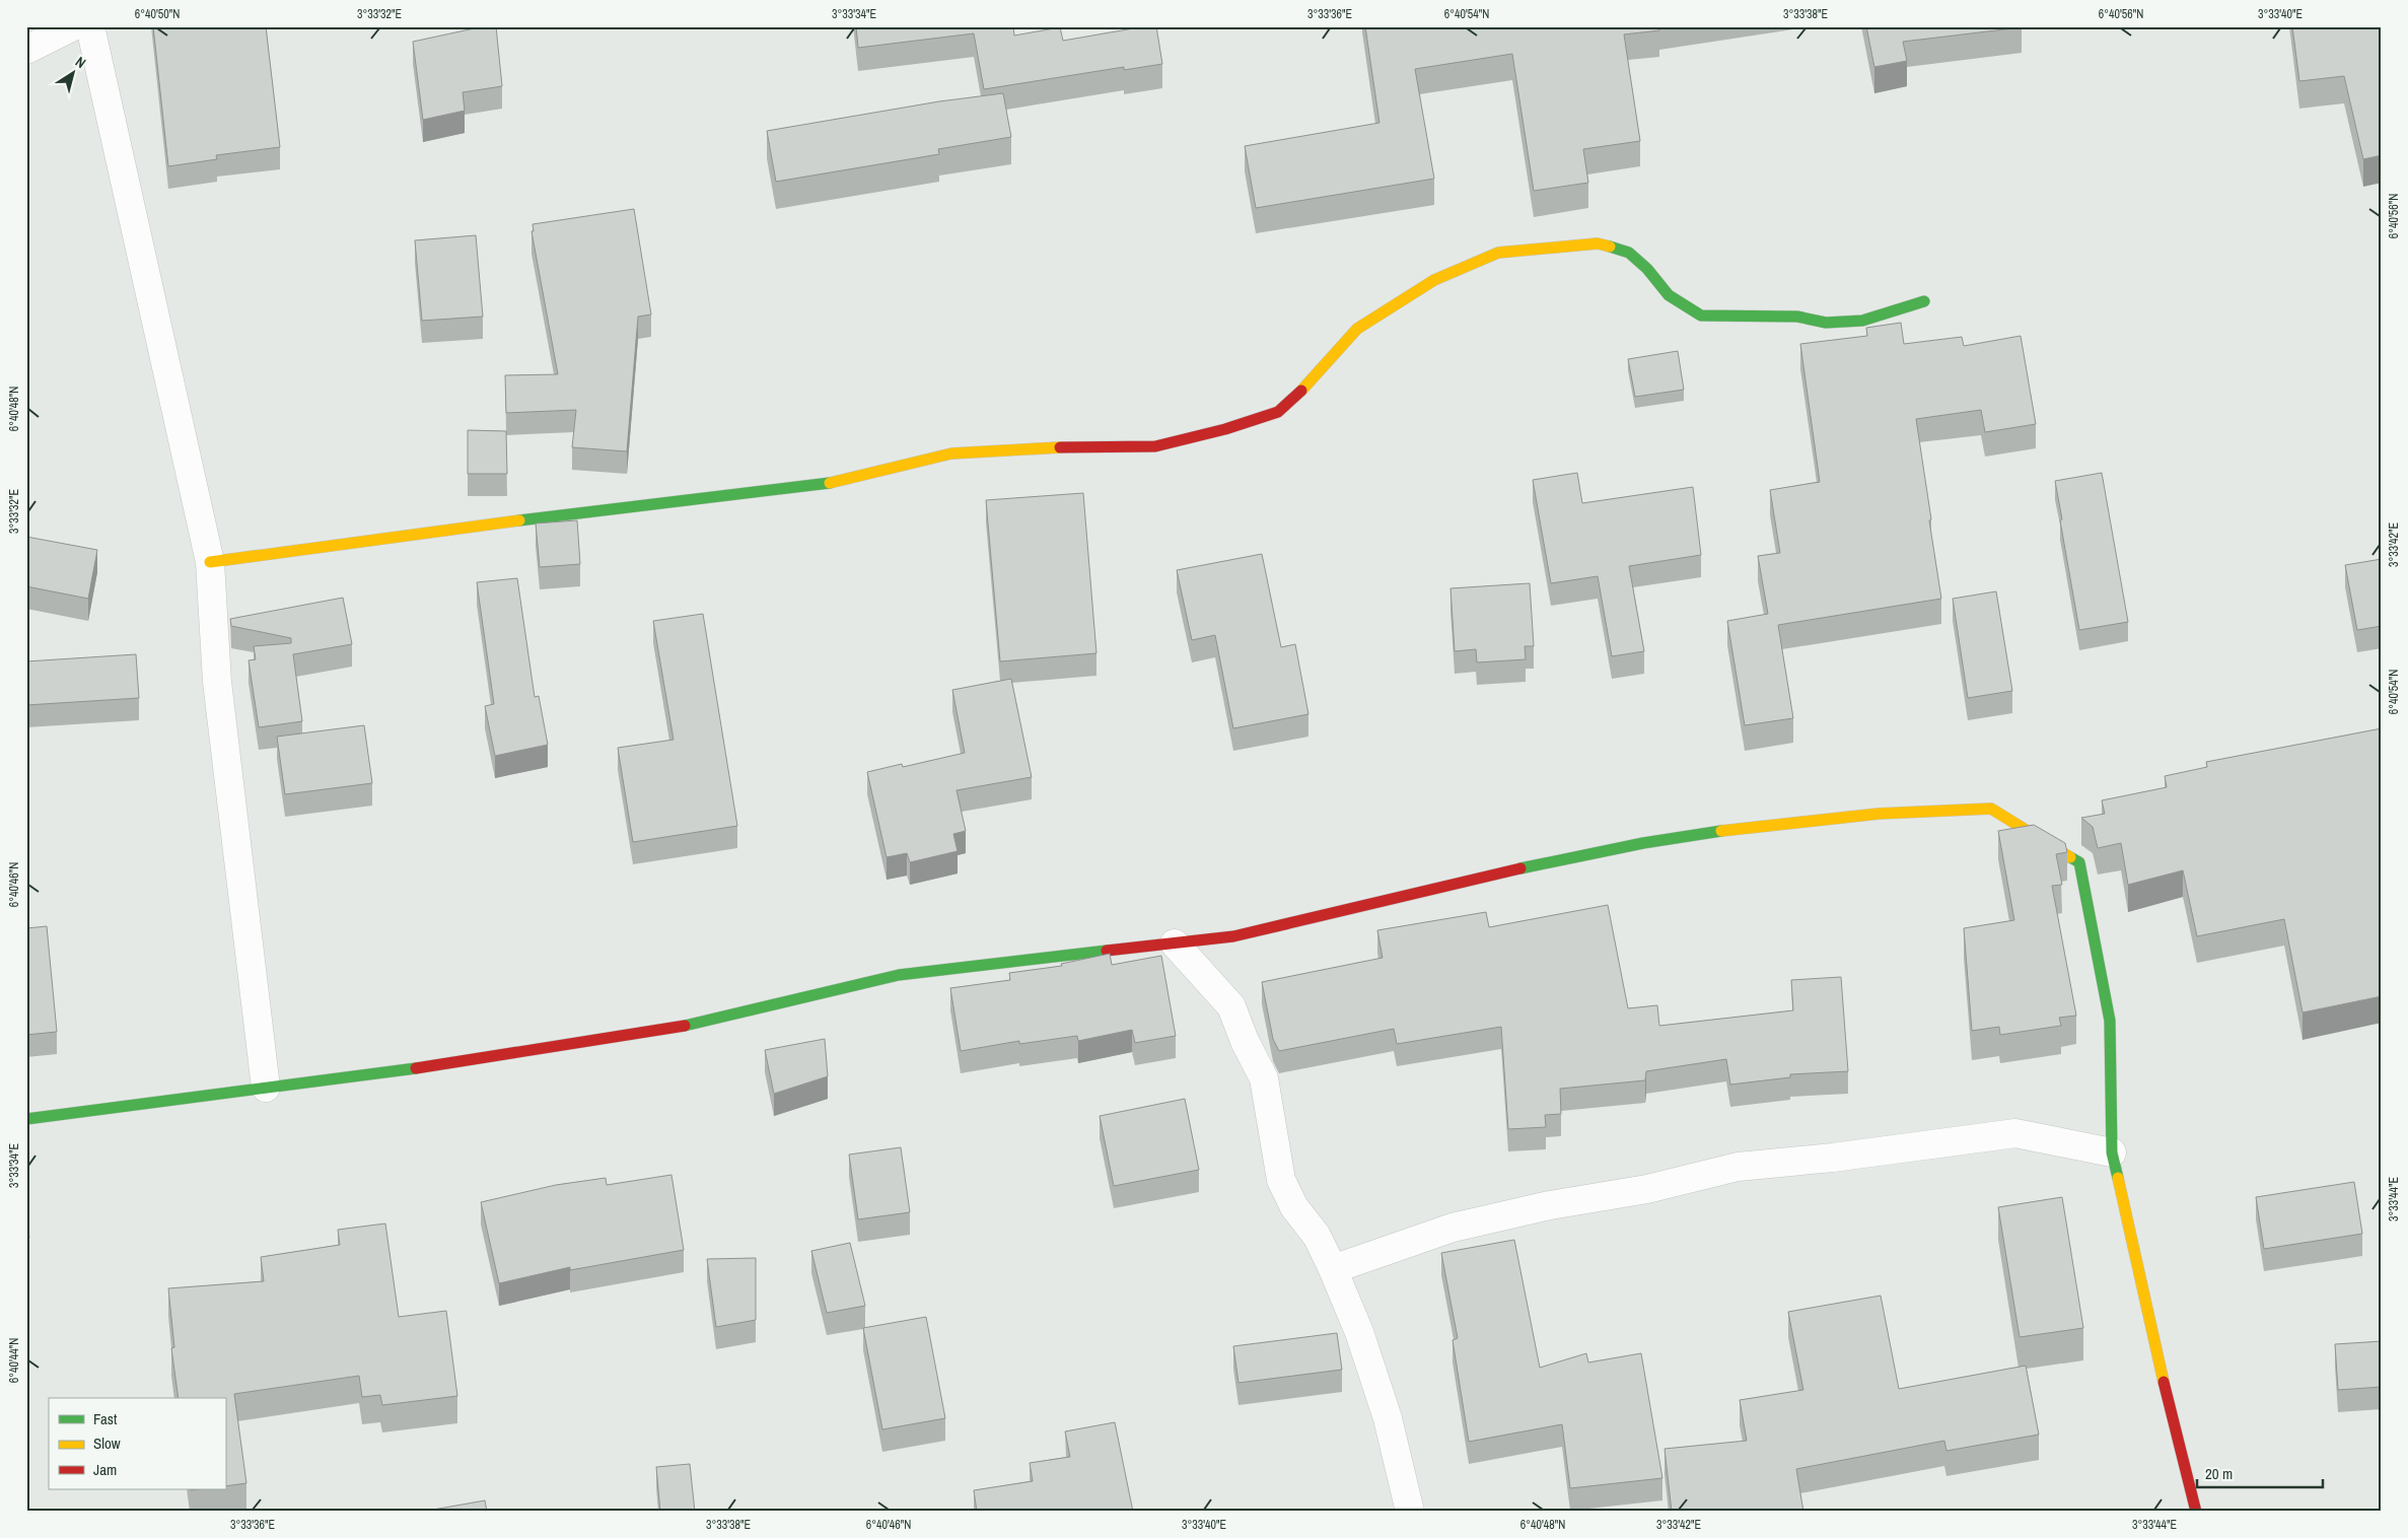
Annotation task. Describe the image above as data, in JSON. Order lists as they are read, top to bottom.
{
  "legend": ["Fast", "Slow", "Jam"],
  "scale_bar": "20 m",
  "north": "top right",
  "coordinates": [
    "6°40'50\"N",
    "3°33'32\"E",
    "3°33'34\"E",
    "3°33'36\"E",
    "6°40'54\"N",
    "3°33'38\"E",
    "6°40'56\"N",
    "3°33'40\"E",
    "6°40'48\"N",
    "3°33'42\"E",
    "6°40'46\"N",
    "3°33'44\"E",
    "6°40'44\"N"
  ]
}
